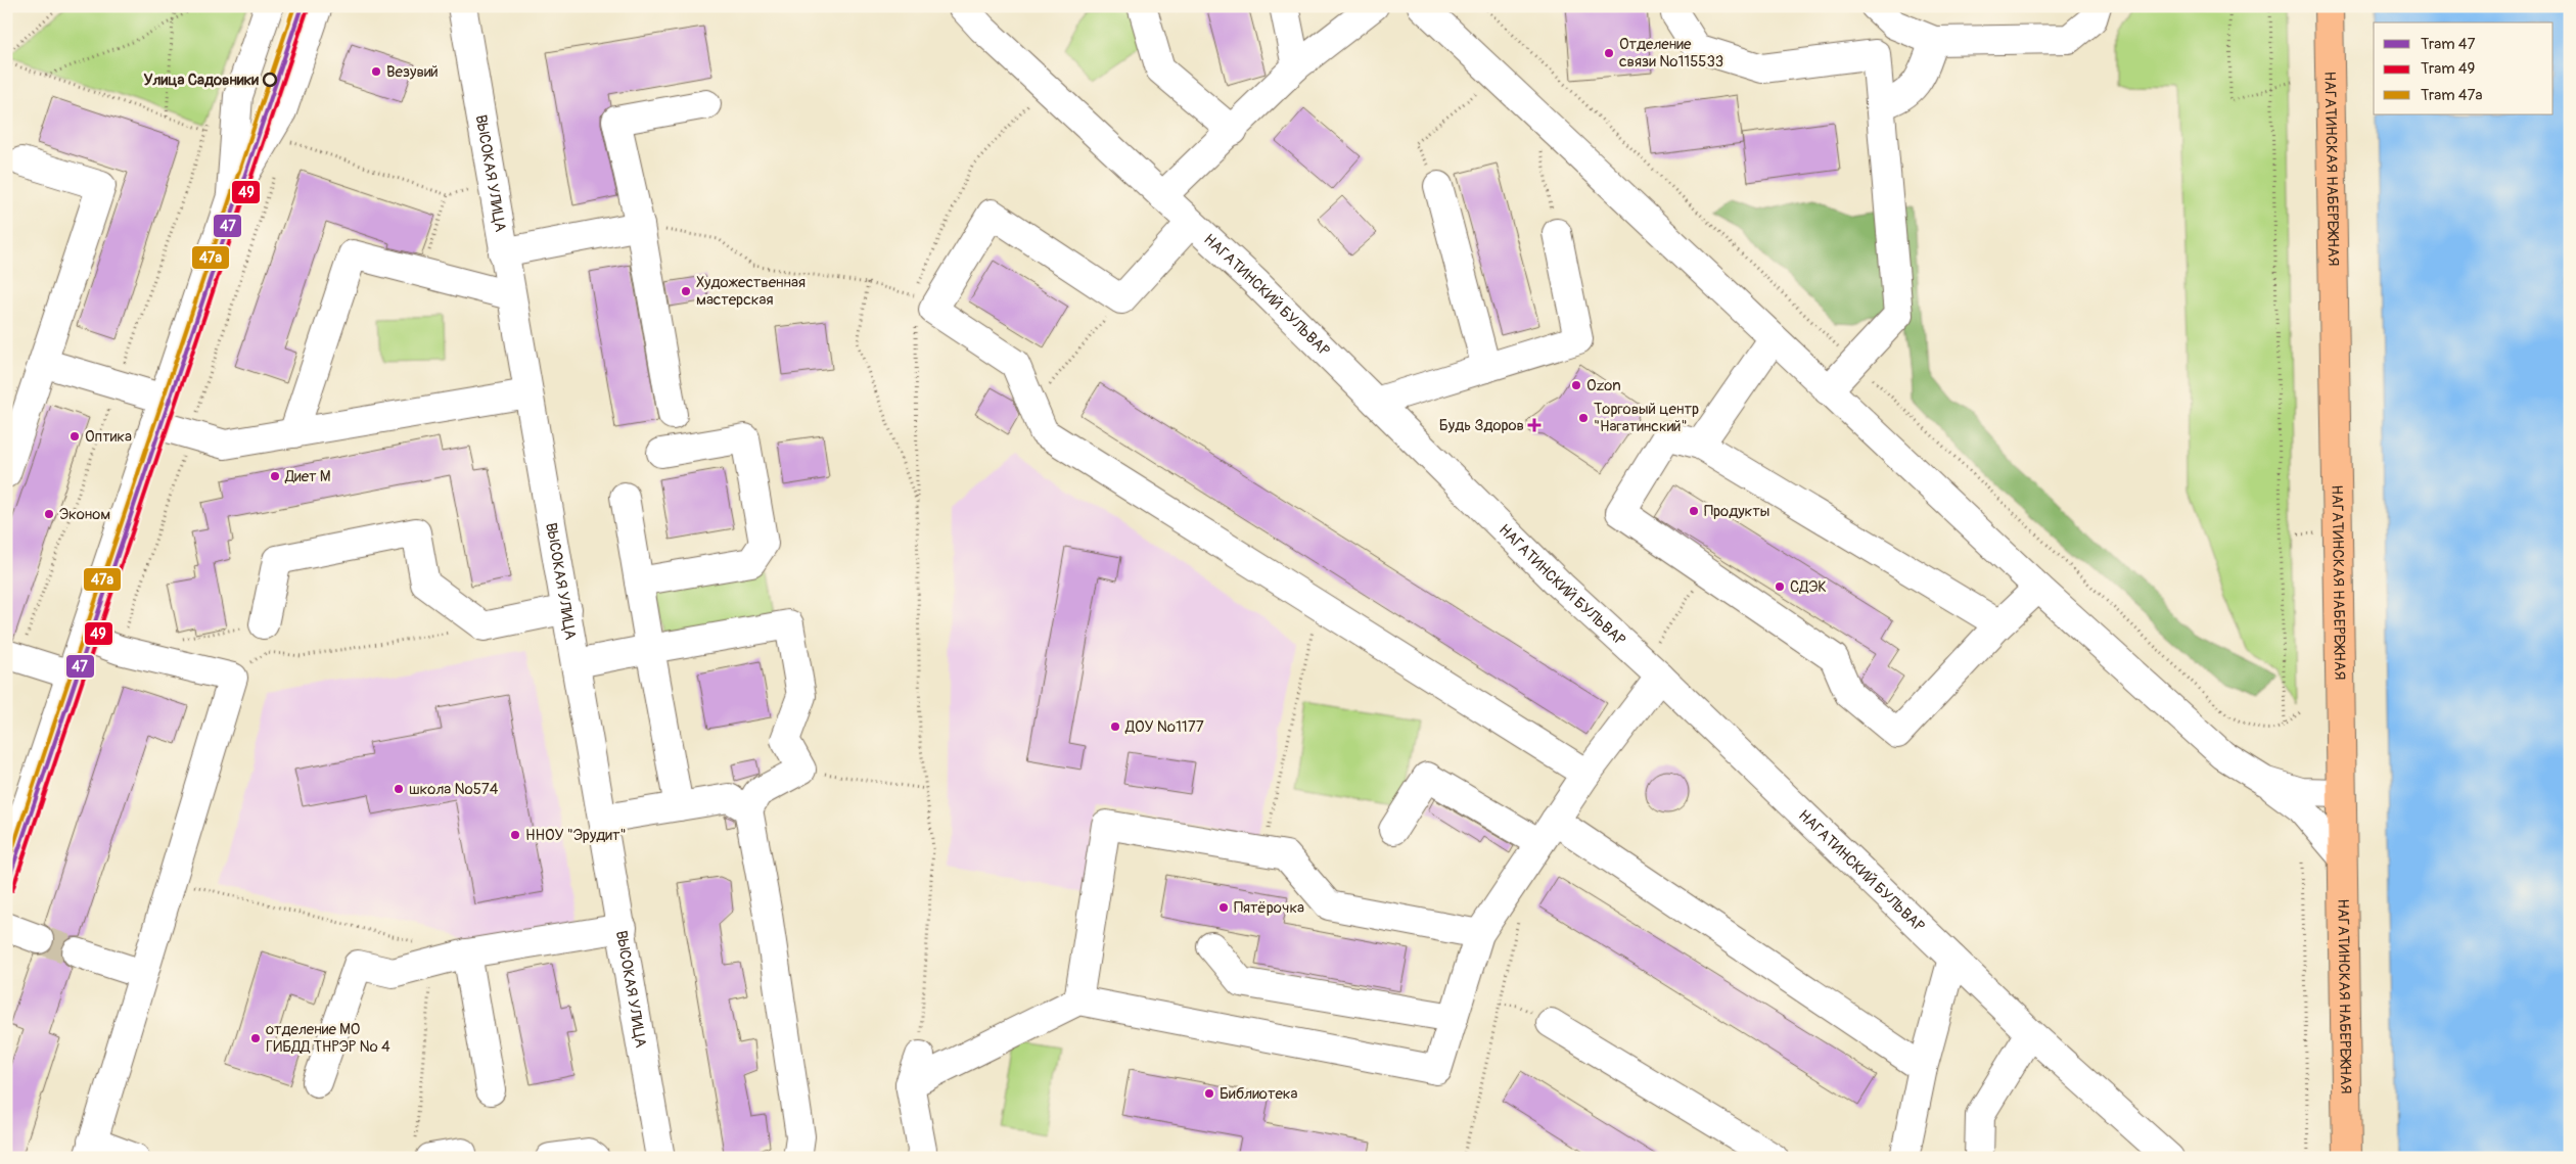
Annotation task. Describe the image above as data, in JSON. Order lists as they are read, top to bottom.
{
  "streets": {
    "main road": ["НАГАТИНСКАЯ НАБЕРЕЖНАЯ"],
    "street": ["ВЫСОКАЯ УЛИЦА", "НАГАТИНСКИЙ БУЛЬВАР"]
  },
  "places": {
    "other": [
      "Отделение связи №115533",
      "Везувий",
      "Улица Садовники",
      "Художественная мастерская",
      "Ozon",
      "Торговый центр \"Нагатинский\"",
      "Оптика",
      "Диет М",
      "Продукты",
      "Эконом",
      "СДЭК",
      "ДОУ №1177",
      "школа №574",
      "ННОУ \"Эрудит\"",
      "Пятёрочка",
      "отделение МО ГИБДД ТНРЭР № 4",
      "Библиотека"
    ],
    "health": ["Будь Здоров"]
  },
  "lines": ["tram line 47", "tram line 47а", "tram line 49"],
  "legend": ["Tram 47", "Tram 49", "Tram 47а"]
}
